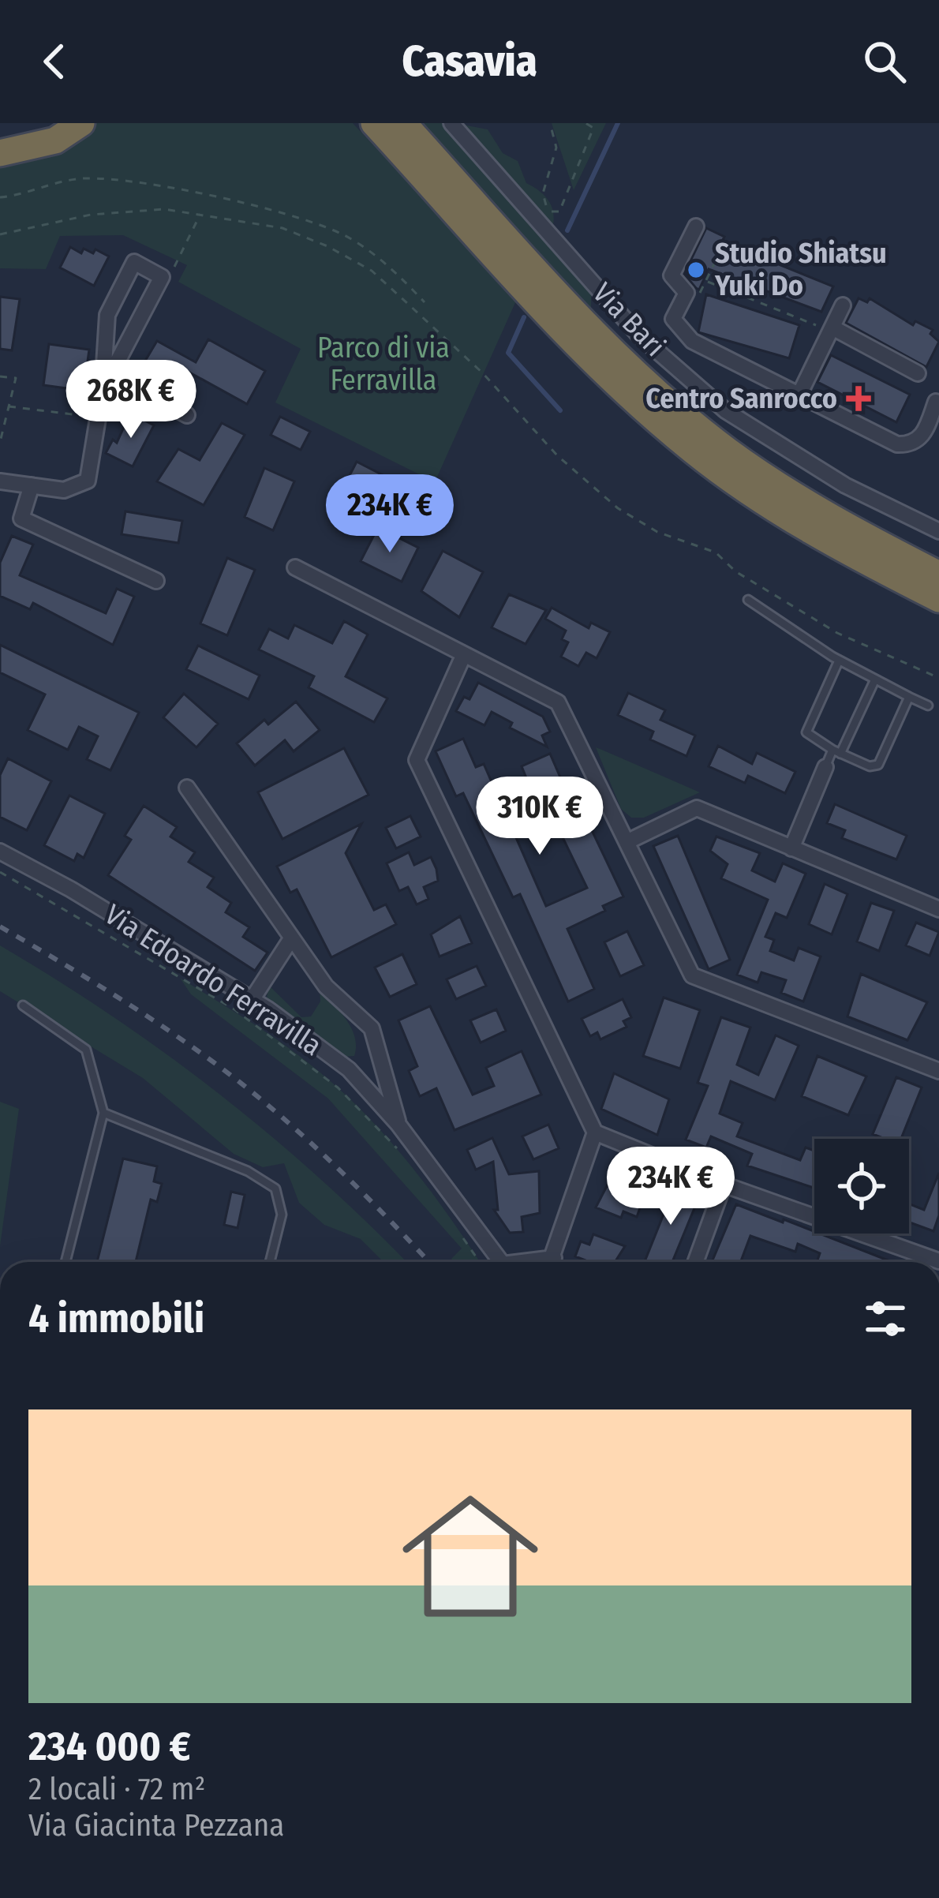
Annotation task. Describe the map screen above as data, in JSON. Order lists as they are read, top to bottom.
{
  "streets": {
    "street": ["Via Bari", "Via Edoardo Ferravilla"]
  },
  "parks": ["Parco di via Ferravilla"],
  "places": {
    "other": ["Studio Shiatsu Yuki Do"],
    "health": ["Centro Sanrocco"]
  },
  "page": {
    "header": "Casavia",
    "price": [
      "268K €",
      "234K €",
      "310K €",
      "234K €"
    ],
    "heading": "4 immobili",
    "list": [
      {
        "name": "234 000 €",
        "note": "2 locali · 72 m² · Via Giacinta Pezzana"
      }
    ]
  }
}
